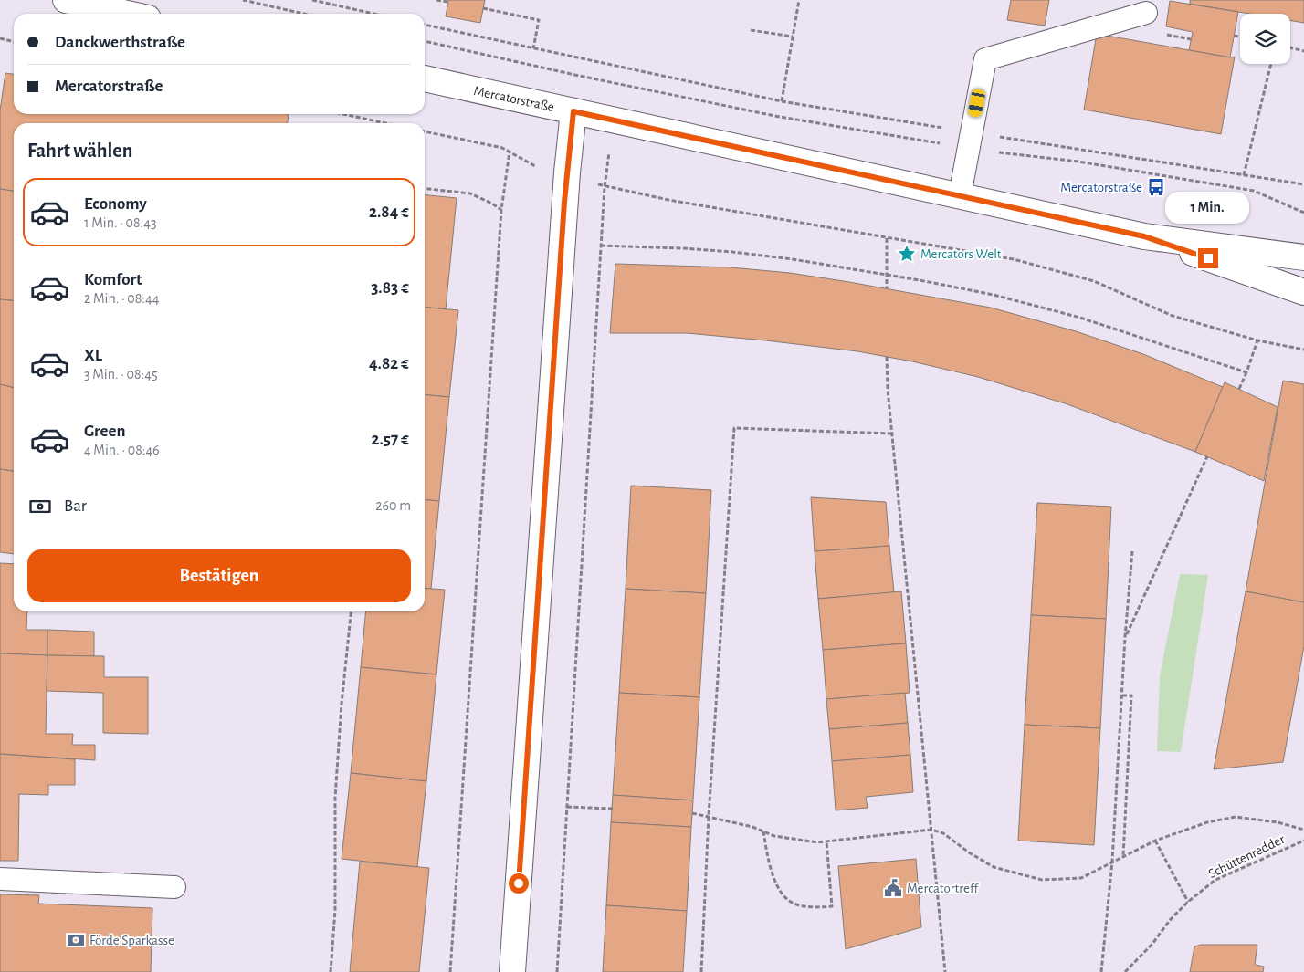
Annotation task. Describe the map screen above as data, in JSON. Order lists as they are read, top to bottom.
{
  "streets": {
    "main road": ["Mercatorstraße"],
    "path": ["Schüttenredder"]
  },
  "places": {
    "bus stop": ["Mercatorstraße"],
    "place": ["Mercators Welt"],
    "public building": ["Mercatortreff"],
    "bank": ["Förde Sparkasse"]
  },
  "page": {
    "banner": ["Danckwerthstraße", "Mercatorstraße"],
    "heading": "Fahrt wählen",
    "list": [
      {
        "name": "Economy",
        "note": "1 Min. · 08:43",
        "value": "2.84 €"
      },
      {
        "name": "Komfort",
        "note": "2 Min. · 08:44",
        "value": "3.83 €"
      },
      {
        "name": "XL",
        "note": "3 Min. · 08:45",
        "value": "4.82 €"
      },
      {
        "name": "Green",
        "note": "4 Min. · 08:46",
        "value": "2.57 €"
      }
    ],
    "bubble": "1 Min.",
    "pay": ["Bar", "260 m"],
    "buttons": "Bestätigen"
  }
}
